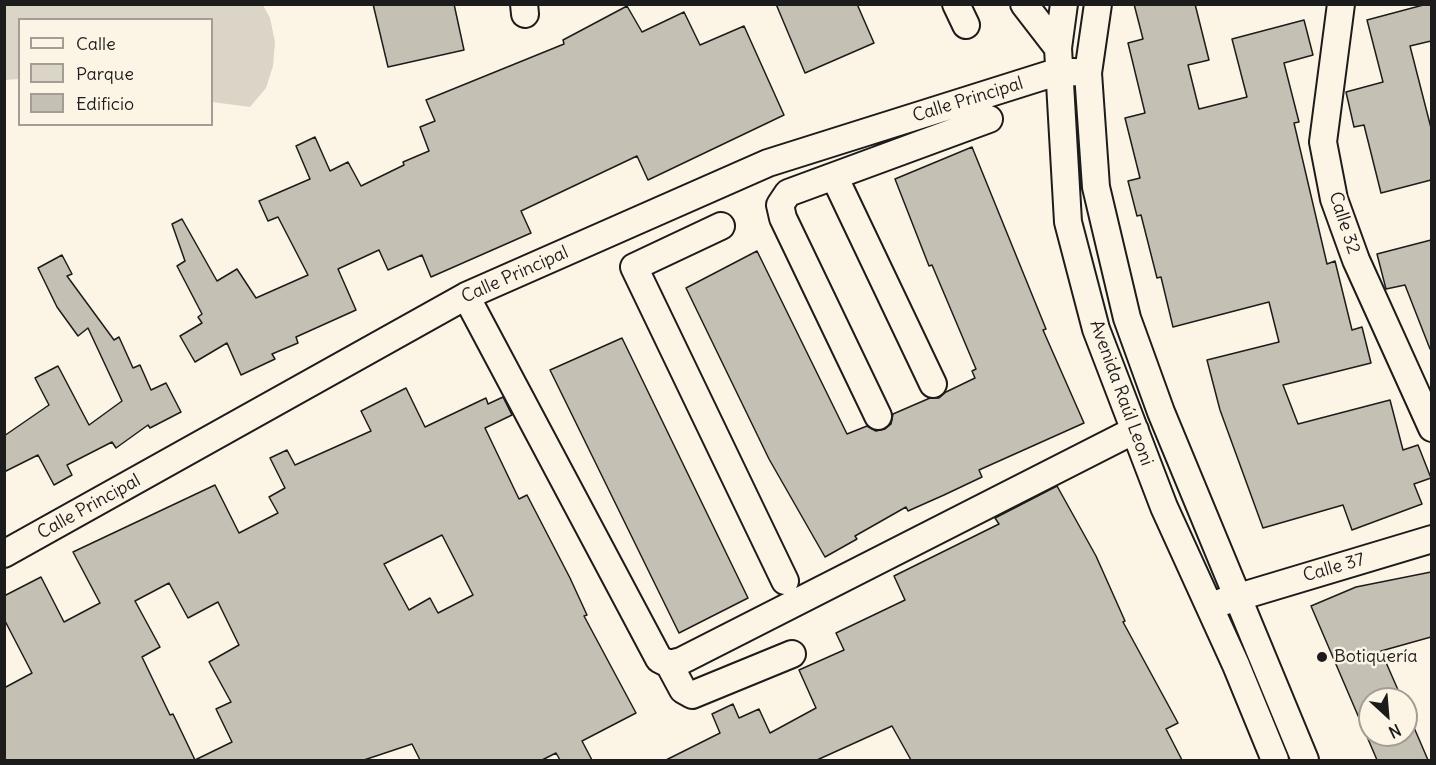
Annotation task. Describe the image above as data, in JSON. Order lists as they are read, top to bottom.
{
  "streets": {
    "street": [
      "Calle Principal",
      "Calle 32",
      "Avenida Raúl Leoni",
      "Calle 37"
    ]
  },
  "crossings": [
    ["Calle Principal", "Avenida Raúl Leoni"],
    ["Avenida Raúl Leoni", "Calle 37"]
  ],
  "places": ["Botiquería"],
  "legend": ["Calle", "Parque", "Edificio"],
  "north": "bottom right"
}
